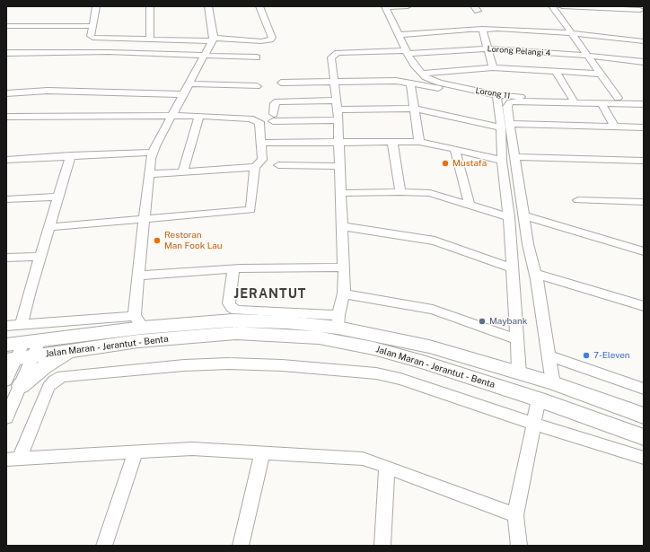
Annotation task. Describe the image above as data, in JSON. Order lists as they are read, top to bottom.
{
  "streets": {
    "main road": ["Jalan Maran - Jerantut - Benta"],
    "street": ["Lorong Pelangi 4", "Lorong 11"]
  },
  "crossings": [
    ["Lorong Pelangi 4", "Lorong 11"]
  ],
  "districts": ["JERANTUT"],
  "places": [
    "Mustafa",
    "Restoran Man Fook Lau",
    "Maybank",
    "7-Eleven"
  ]
}
